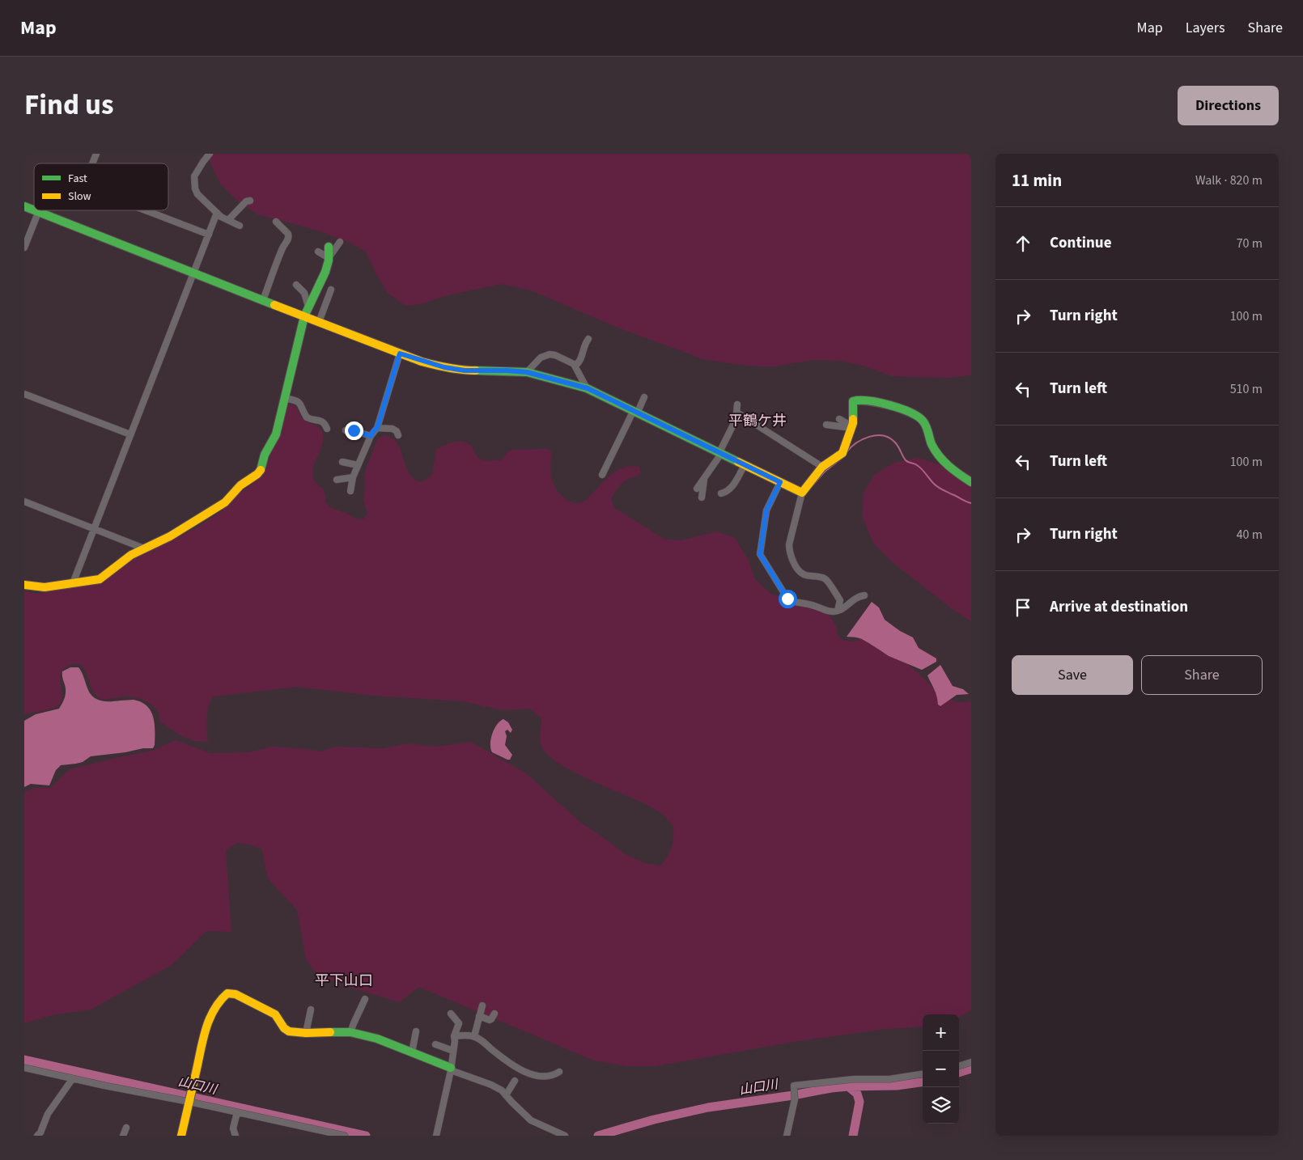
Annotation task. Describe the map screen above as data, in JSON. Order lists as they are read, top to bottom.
{
  "districts": ["平鶴ケ井", "平下山口"],
  "water": ["山口川"],
  "legend": ["Fast", "Slow"],
  "page": {
    "header": "Map",
    "nav": ["Map", "Layers", "Share"],
    "title": "Find us",
    "buttons": [
      "Directions",
      ["Save", "Share"]
    ],
    "heading": ["11 min", "Walk · 820 m"],
    "list": [
      ["Continue", "70 m"],
      ["Turn right", "100 m"],
      ["Turn left", "510 m"],
      ["Turn left", "100 m"],
      ["Turn right", "40 m"],
      "Arrive at destination"
    ],
    "map_buttons": ["+", "−"]
  }
}
